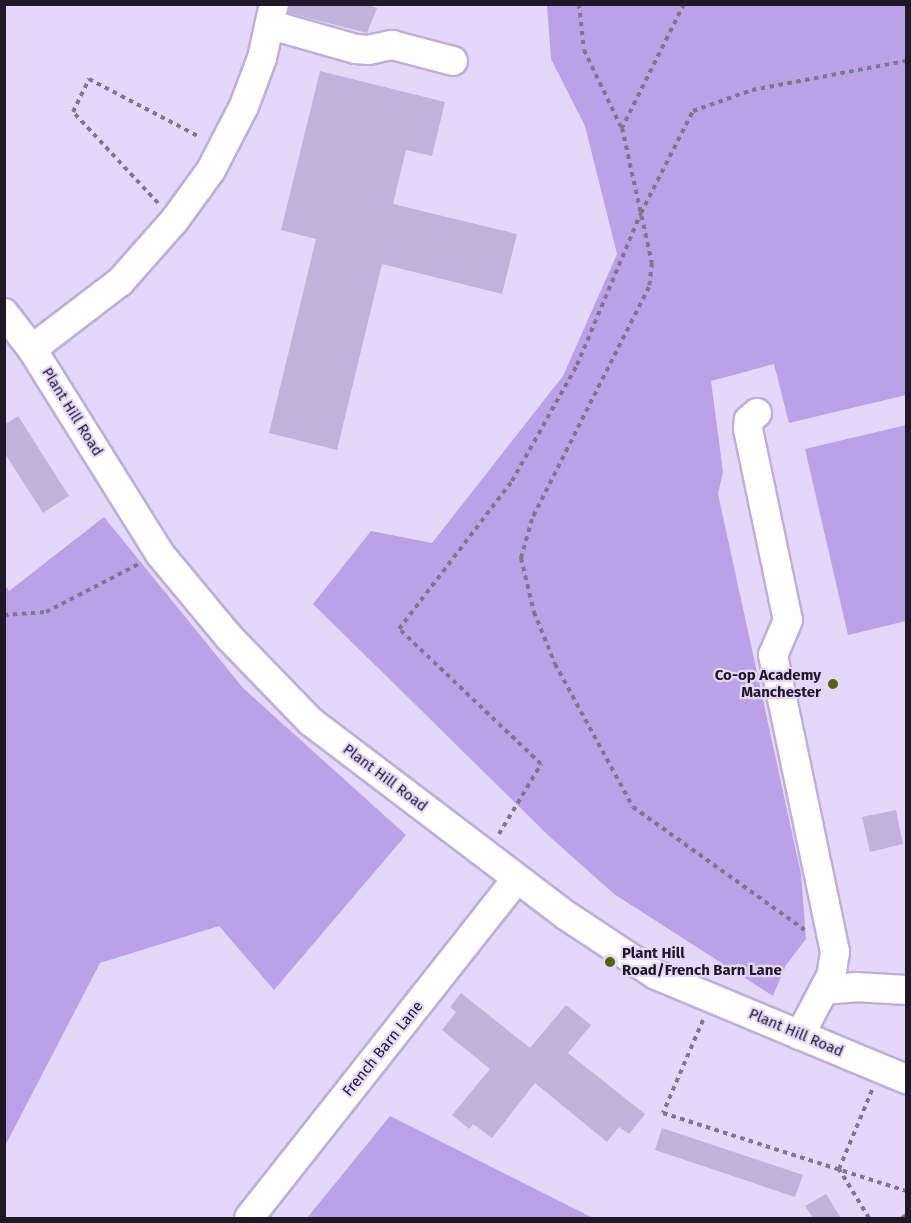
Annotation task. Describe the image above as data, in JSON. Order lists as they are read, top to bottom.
{
  "streets": {
    "street": ["Plant Hill Road", "French Barn Lane"]
  },
  "crossings": [
    ["Plant Hill Road", "French Barn Lane"]
  ],
  "places": ["Co-op Academy Manchester", "Plant Hill Road/French Barn Lane"]
}
